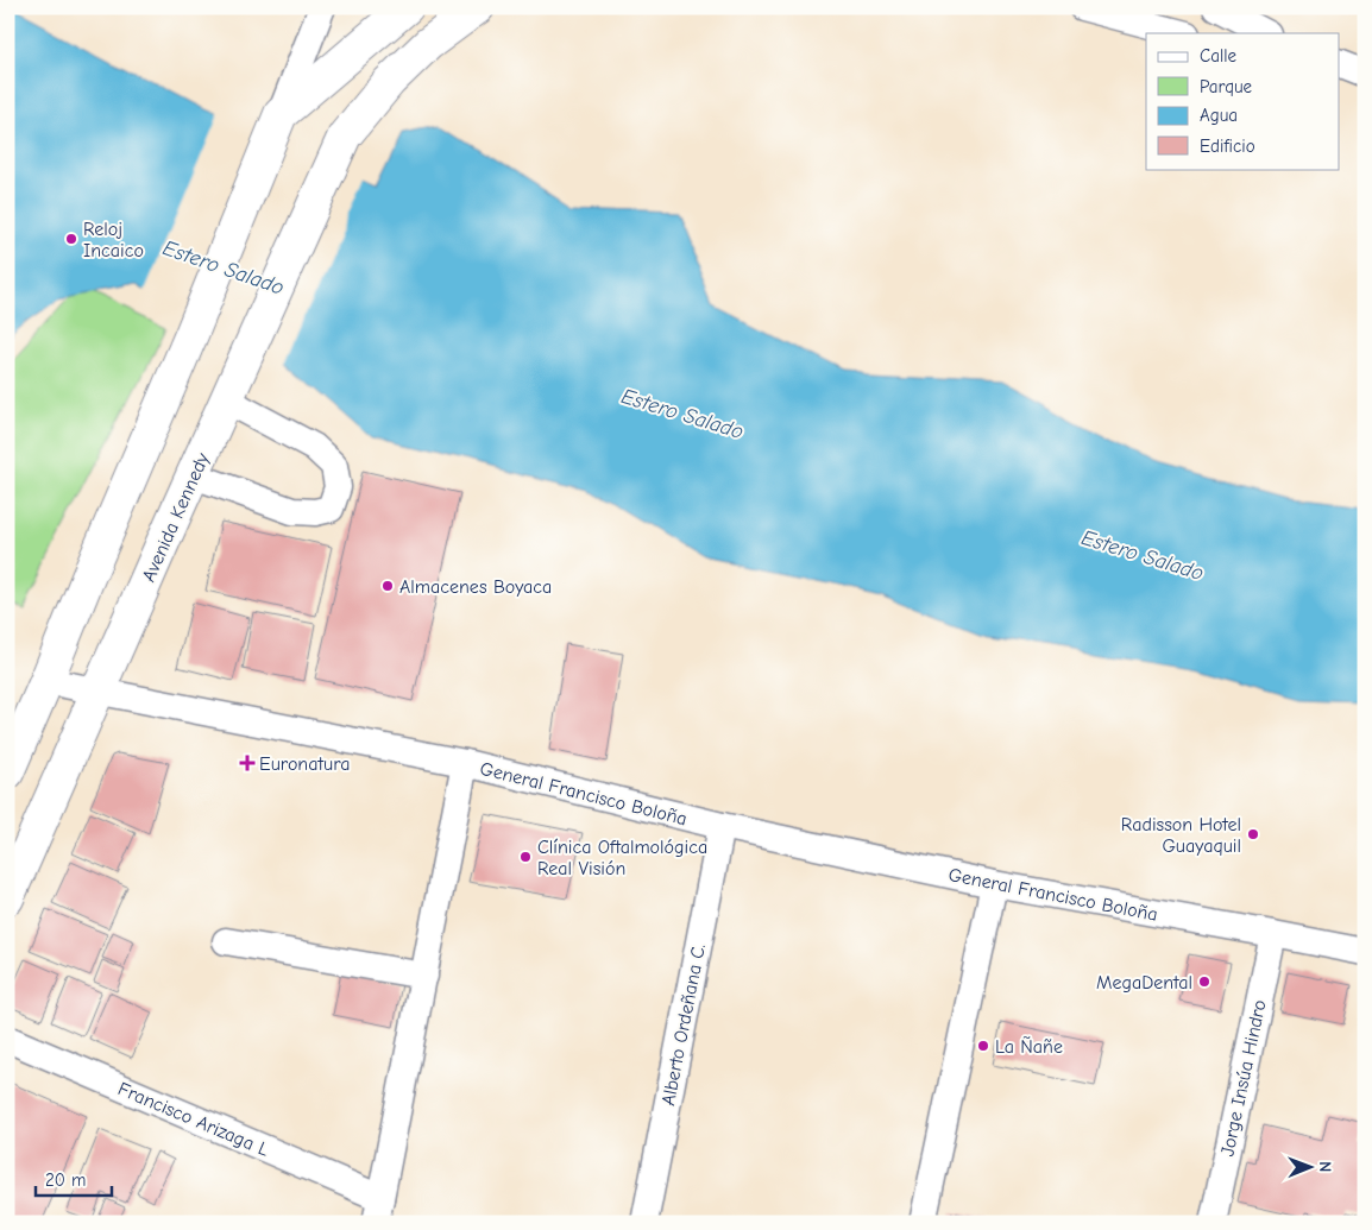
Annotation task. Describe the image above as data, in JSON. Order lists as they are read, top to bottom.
{
  "streets": {
    "main road": ["Avenida Kennedy"],
    "street": [
      "General Francisco Boloña",
      "Alberto Ordeñana C.",
      "Jorge Insúa Hindro",
      "Francisco Arizaga L"
    ]
  },
  "crossings": [
    ["Avenida Kennedy", "General Francisco Boloña"],
    ["General Francisco Boloña", "Alberto Ordeñana C."],
    ["General Francisco Boloña", "Jorge Insúa Hindro"]
  ],
  "water": ["Estero Salado"],
  "places": {
    "other": [
      "Reloj Incaico",
      "Almacenes Boyaca",
      "Radisson Hotel Guayaquil",
      "Clínica Oftalmológica Real Visión",
      "MegaDental",
      "La Ñañe"
    ],
    "health": ["Euronatura"]
  },
  "legend": [
    "Calle",
    "Parque",
    "Agua",
    "Edificio"
  ],
  "scale_bar": "20 m",
  "north": "right"
}
